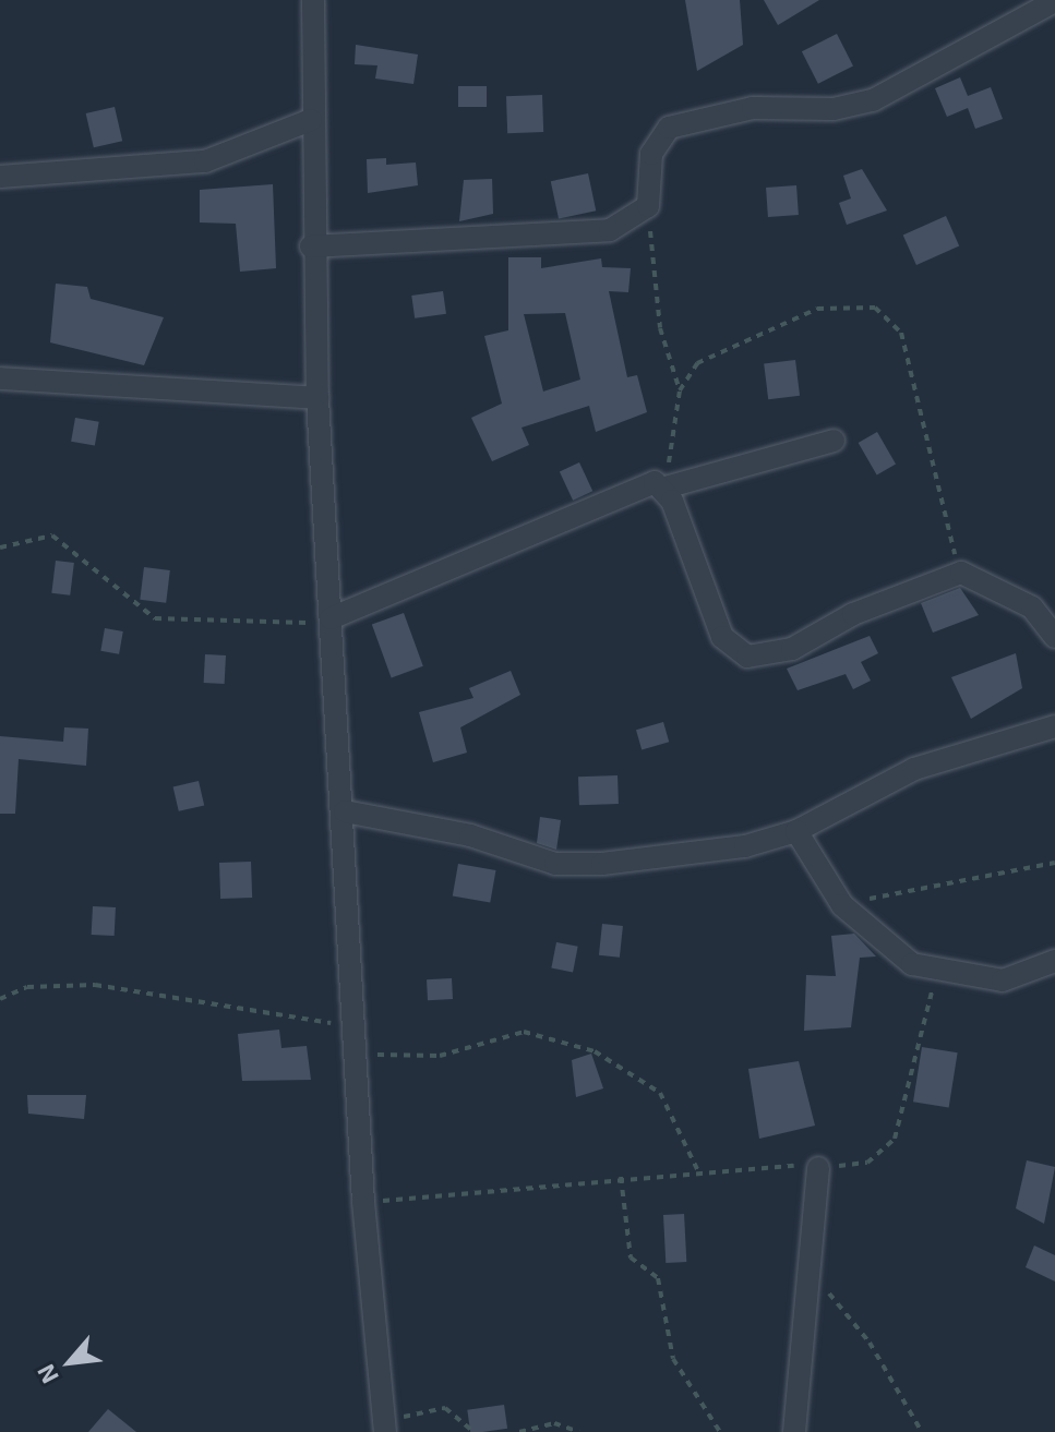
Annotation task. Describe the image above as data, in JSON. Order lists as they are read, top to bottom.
{
  "north": "bottom left"
}
